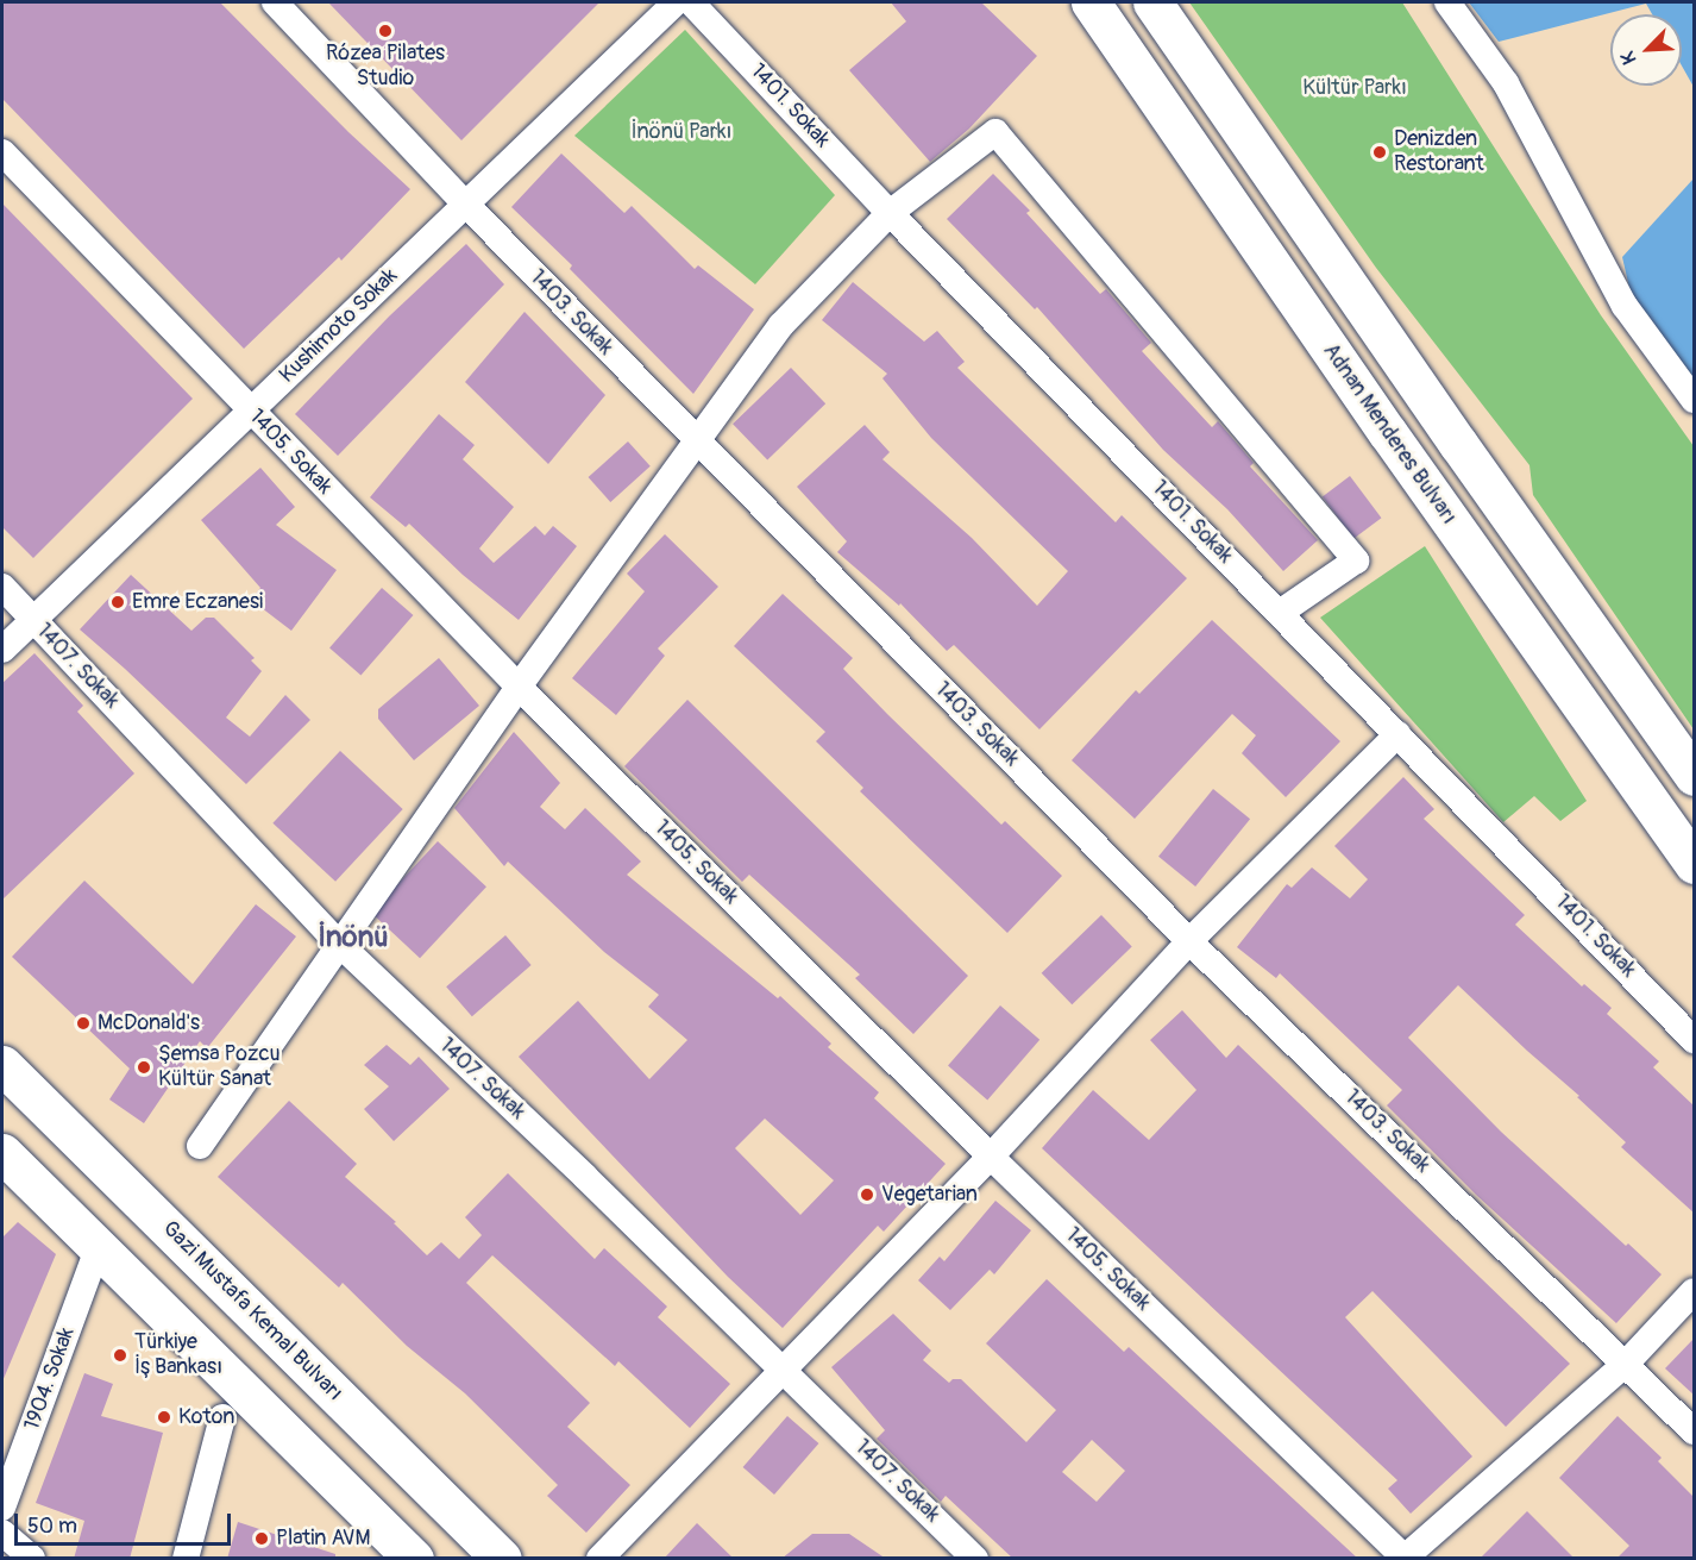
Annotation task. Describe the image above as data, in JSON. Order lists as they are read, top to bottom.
{
  "streets": {
    "main road": ["Adnan Menderes Bulvarı", "Gazi Mustafa Kemal Bulvarı"],
    "street": [
      "1401. Sokak",
      "1403. Sokak",
      "Kushimoto Sokak",
      "1405. Sokak",
      "1407. Sokak",
      "1904. Sokak"
    ]
  },
  "crossings": [
    ["1403. Sokak", "Kushimoto Sokak"],
    ["Kushimoto Sokak", "1405. Sokak"],
    ["Kushimoto Sokak", "1407. Sokak"]
  ],
  "districts": ["İnönü"],
  "parks": ["Kültür Parkı", "İnönü Parkı"],
  "places": [
    "Rózea Pilates Studio",
    "Denizden Restorant",
    "Emre Eczanesi",
    "McDonald's",
    "Şemsa Pozcu Kültür Sanat",
    "Vegetarian",
    "Türkiye İş Bankası",
    "Koton",
    "Platin AVM"
  ],
  "scale_bar": "50 m",
  "north": "bottom left"
}
